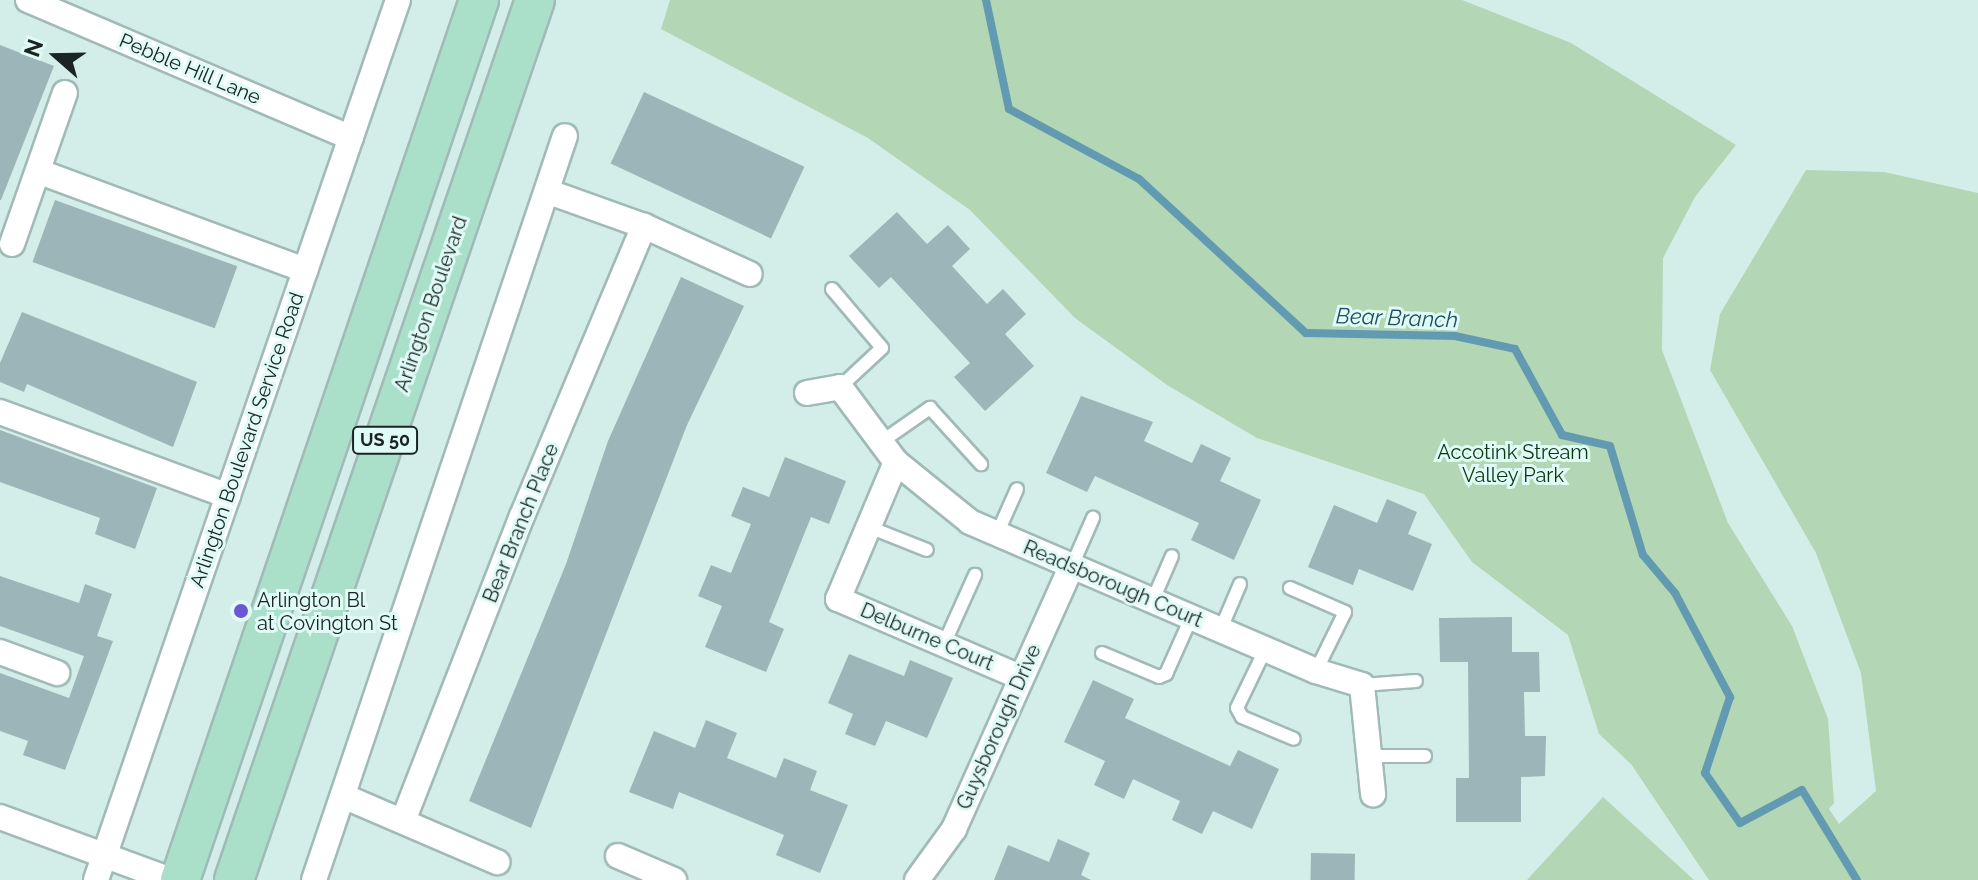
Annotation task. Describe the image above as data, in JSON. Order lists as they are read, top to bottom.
{
  "streets": {
    "main road": ["Arlington Boulevard", "US 50"],
    "street": [
      "Pebble Hill Lane",
      "Arlington Boulevard Service Road",
      "Bear Branch Place",
      "Readsborough Court",
      "Delburne Court",
      "Guysborough Drive"
    ]
  },
  "crossings": [
    ["Pebble Hill Lane", "Arlington Boulevard Service Road"],
    ["Readsborough Court", "Delburne Court"],
    ["Readsborough Court", "Guysborough Drive"],
    ["Delburne Court", "Guysborough Drive"]
  ],
  "water": ["Bear Branch"],
  "parks": ["Accotink Stream Valley Park"],
  "places": ["Arlington Bl at Covington St"],
  "north": "left"
}
